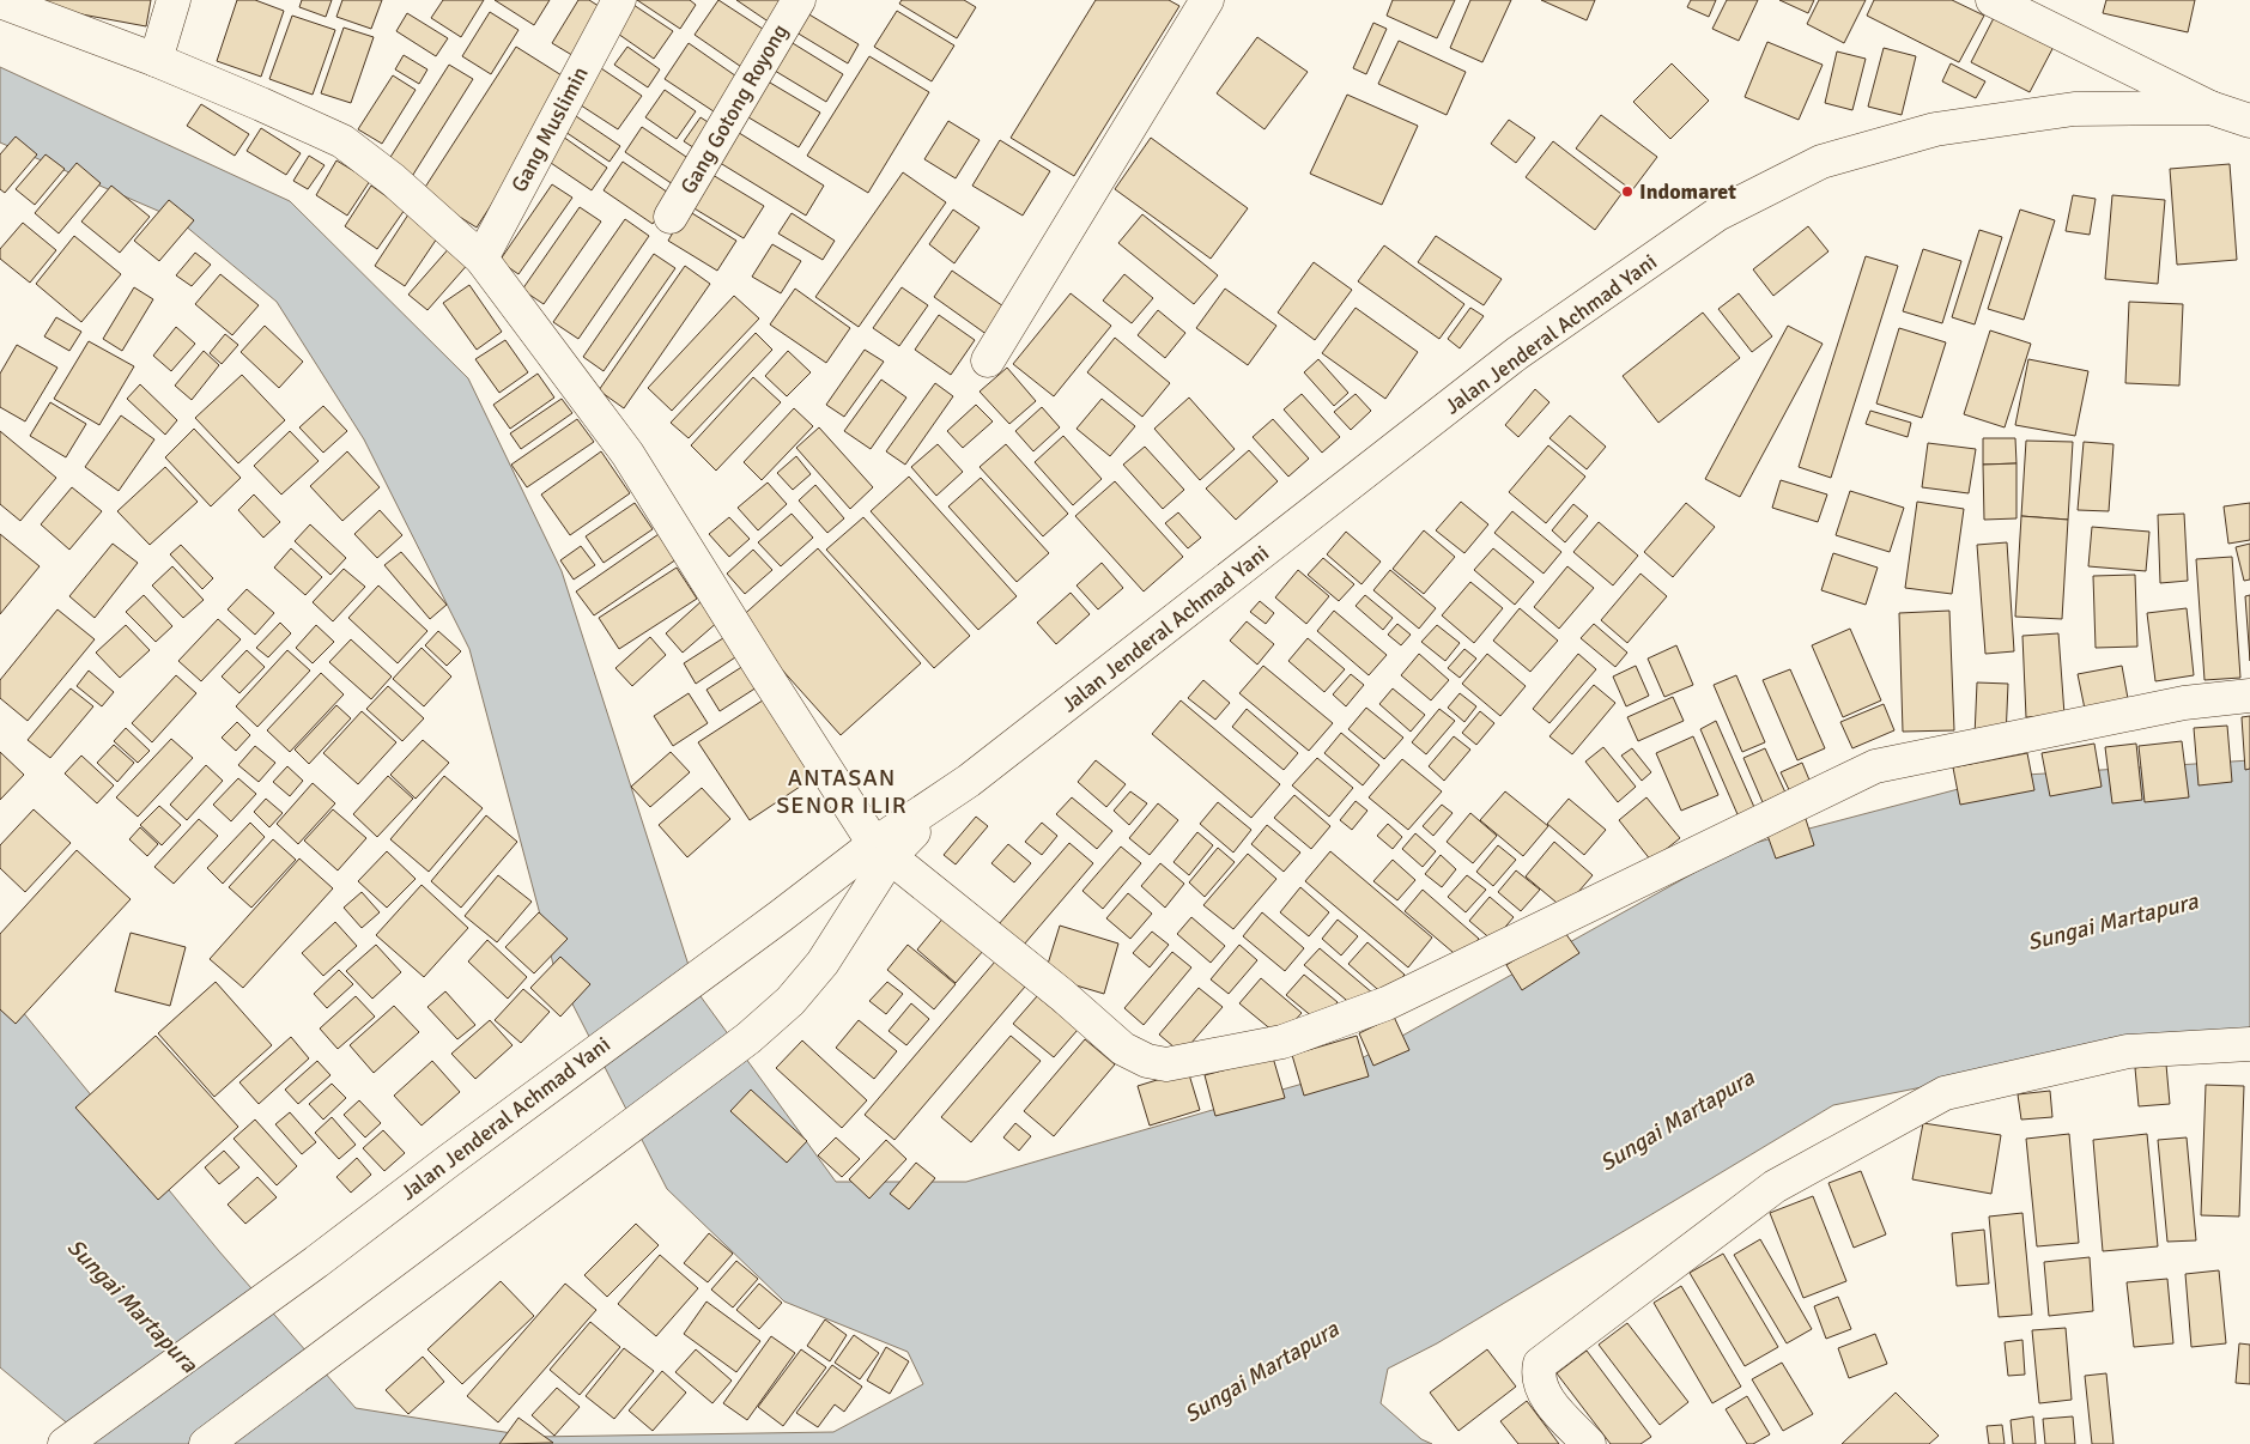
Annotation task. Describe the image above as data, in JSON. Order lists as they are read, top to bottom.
{
  "streets": {
    "main road": ["Gang Gotong Royong", "Gang Muslimin", "Jalan Jenderal Achmad Yani"]
  },
  "districts": ["ANTASAN SENOR ILIR"],
  "water": ["Sungai Martapura"],
  "places": ["Indomaret"]
}
